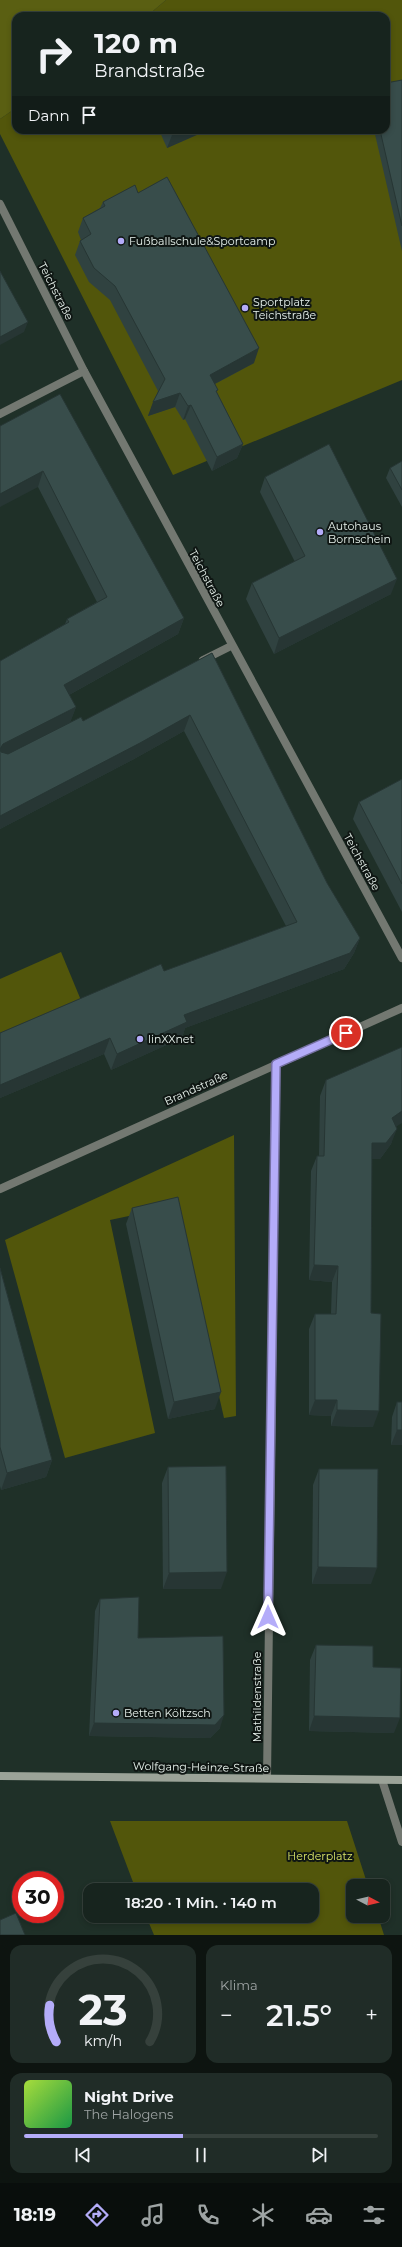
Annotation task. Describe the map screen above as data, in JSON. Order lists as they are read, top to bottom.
{
  "streets": {
    "main road": ["Wolfgang-Heinze-Straße"],
    "street": ["Teichstraße", "Brandstraße", "Mathildenstraße"]
  },
  "crossings": [
    ["Brandstraße", "Mathildenstraße"],
    ["Mathildenstraße", "Wolfgang-Heinze-Straße"]
  ],
  "parks": ["Herderplatz"],
  "places": [
    "Fußballschule&Sportcamp",
    "Sportplatz Teichstraße",
    "Autohaus Bornschein",
    "linXXnet",
    "Betten Költzsch"
  ],
  "north": "right",
  "page": {
    "turn": ["120 m", "Brandstraße"],
    "then": "Dann",
    "limit": "30",
    "trip": "18:20 · 1 Min. · 140 m",
    "tile": "Klima",
    "heat": ["−", "21.5°", "+"],
    "song": ["Night Drive", "The Halogens"],
    "tabs": "18:19",
    "gauge": ["23", "km/h"]
  }
}
